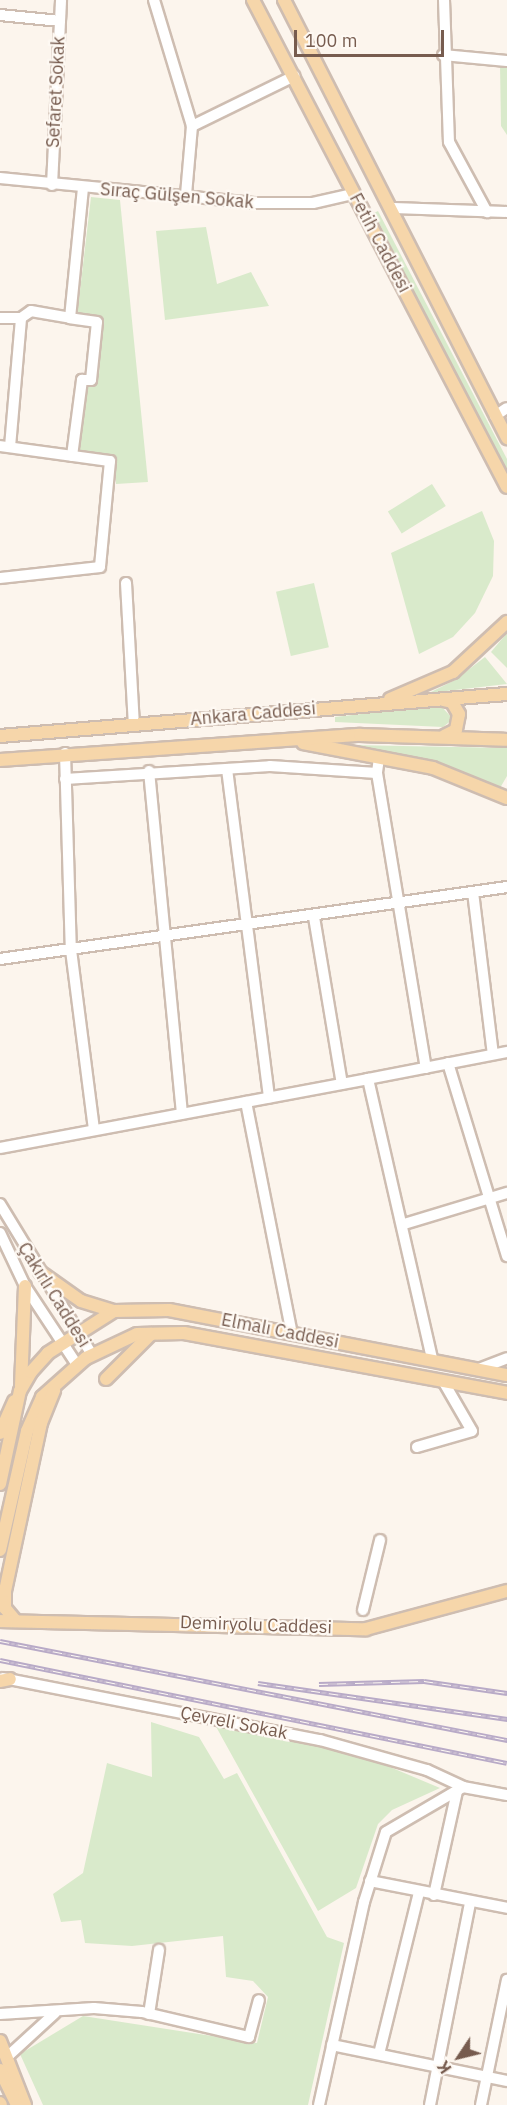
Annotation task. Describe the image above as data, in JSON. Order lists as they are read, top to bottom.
{
  "streets": {
    "main road": [
      "Fetih Caddesi",
      "Ankara Caddesi",
      "Çakırlı Caddesi",
      "Elmalı Caddesi",
      "Demiryolu Caddesi"
    ],
    "street": ["Sefaret Sokak", "Sıraç Gülşen Sokak", "Çevreli Sokak"]
  },
  "crossings": [
    ["Sefaret Sokak", "Sıraç Gülşen Sokak"],
    ["Sıraç Gülşen Sokak", "Fetih Caddesi"],
    ["Çakırlı Caddesi", "Elmalı Caddesi"]
  ],
  "scale_bar": "100 m",
  "north": "bottom left"
}
